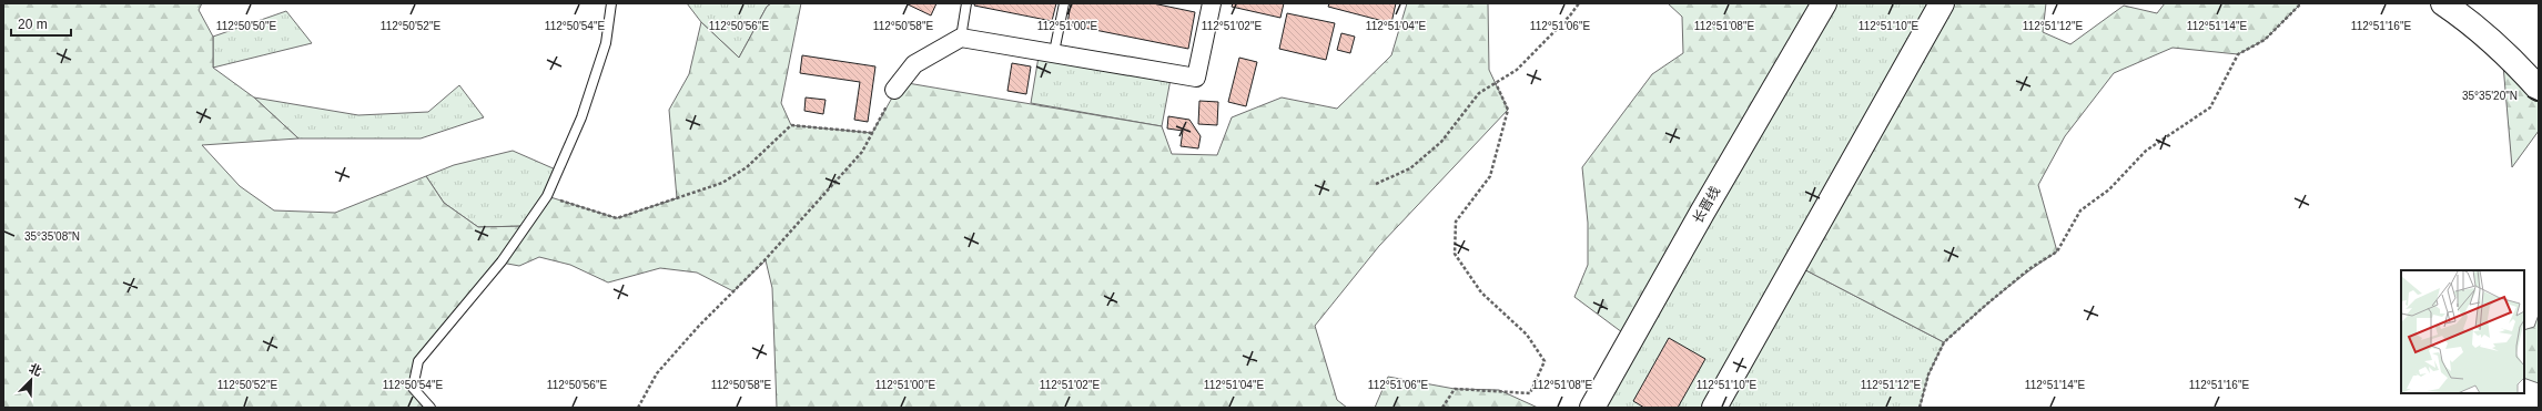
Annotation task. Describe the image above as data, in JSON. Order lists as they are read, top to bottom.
{
  "streets": {
    "main road": ["长晋线"]
  },
  "scale_bar": "20 m",
  "north": "top right",
  "coordinates": [
    "112°50'50\"E",
    "112°50'52\"E",
    "112°50'54\"E",
    "112°50'56\"E",
    "112°50'58\"E",
    "112°51'00\"E",
    "112°51'06\"E",
    "112°51'10\"E",
    "112°51'12\"E",
    "112°51'02\"E",
    "112°51'04\"E",
    "112°51'08\"E",
    "112°51'14\"E",
    "112°51'16\"E",
    "35°35'20\"N",
    "35°35'08\"N"
  ]
}
